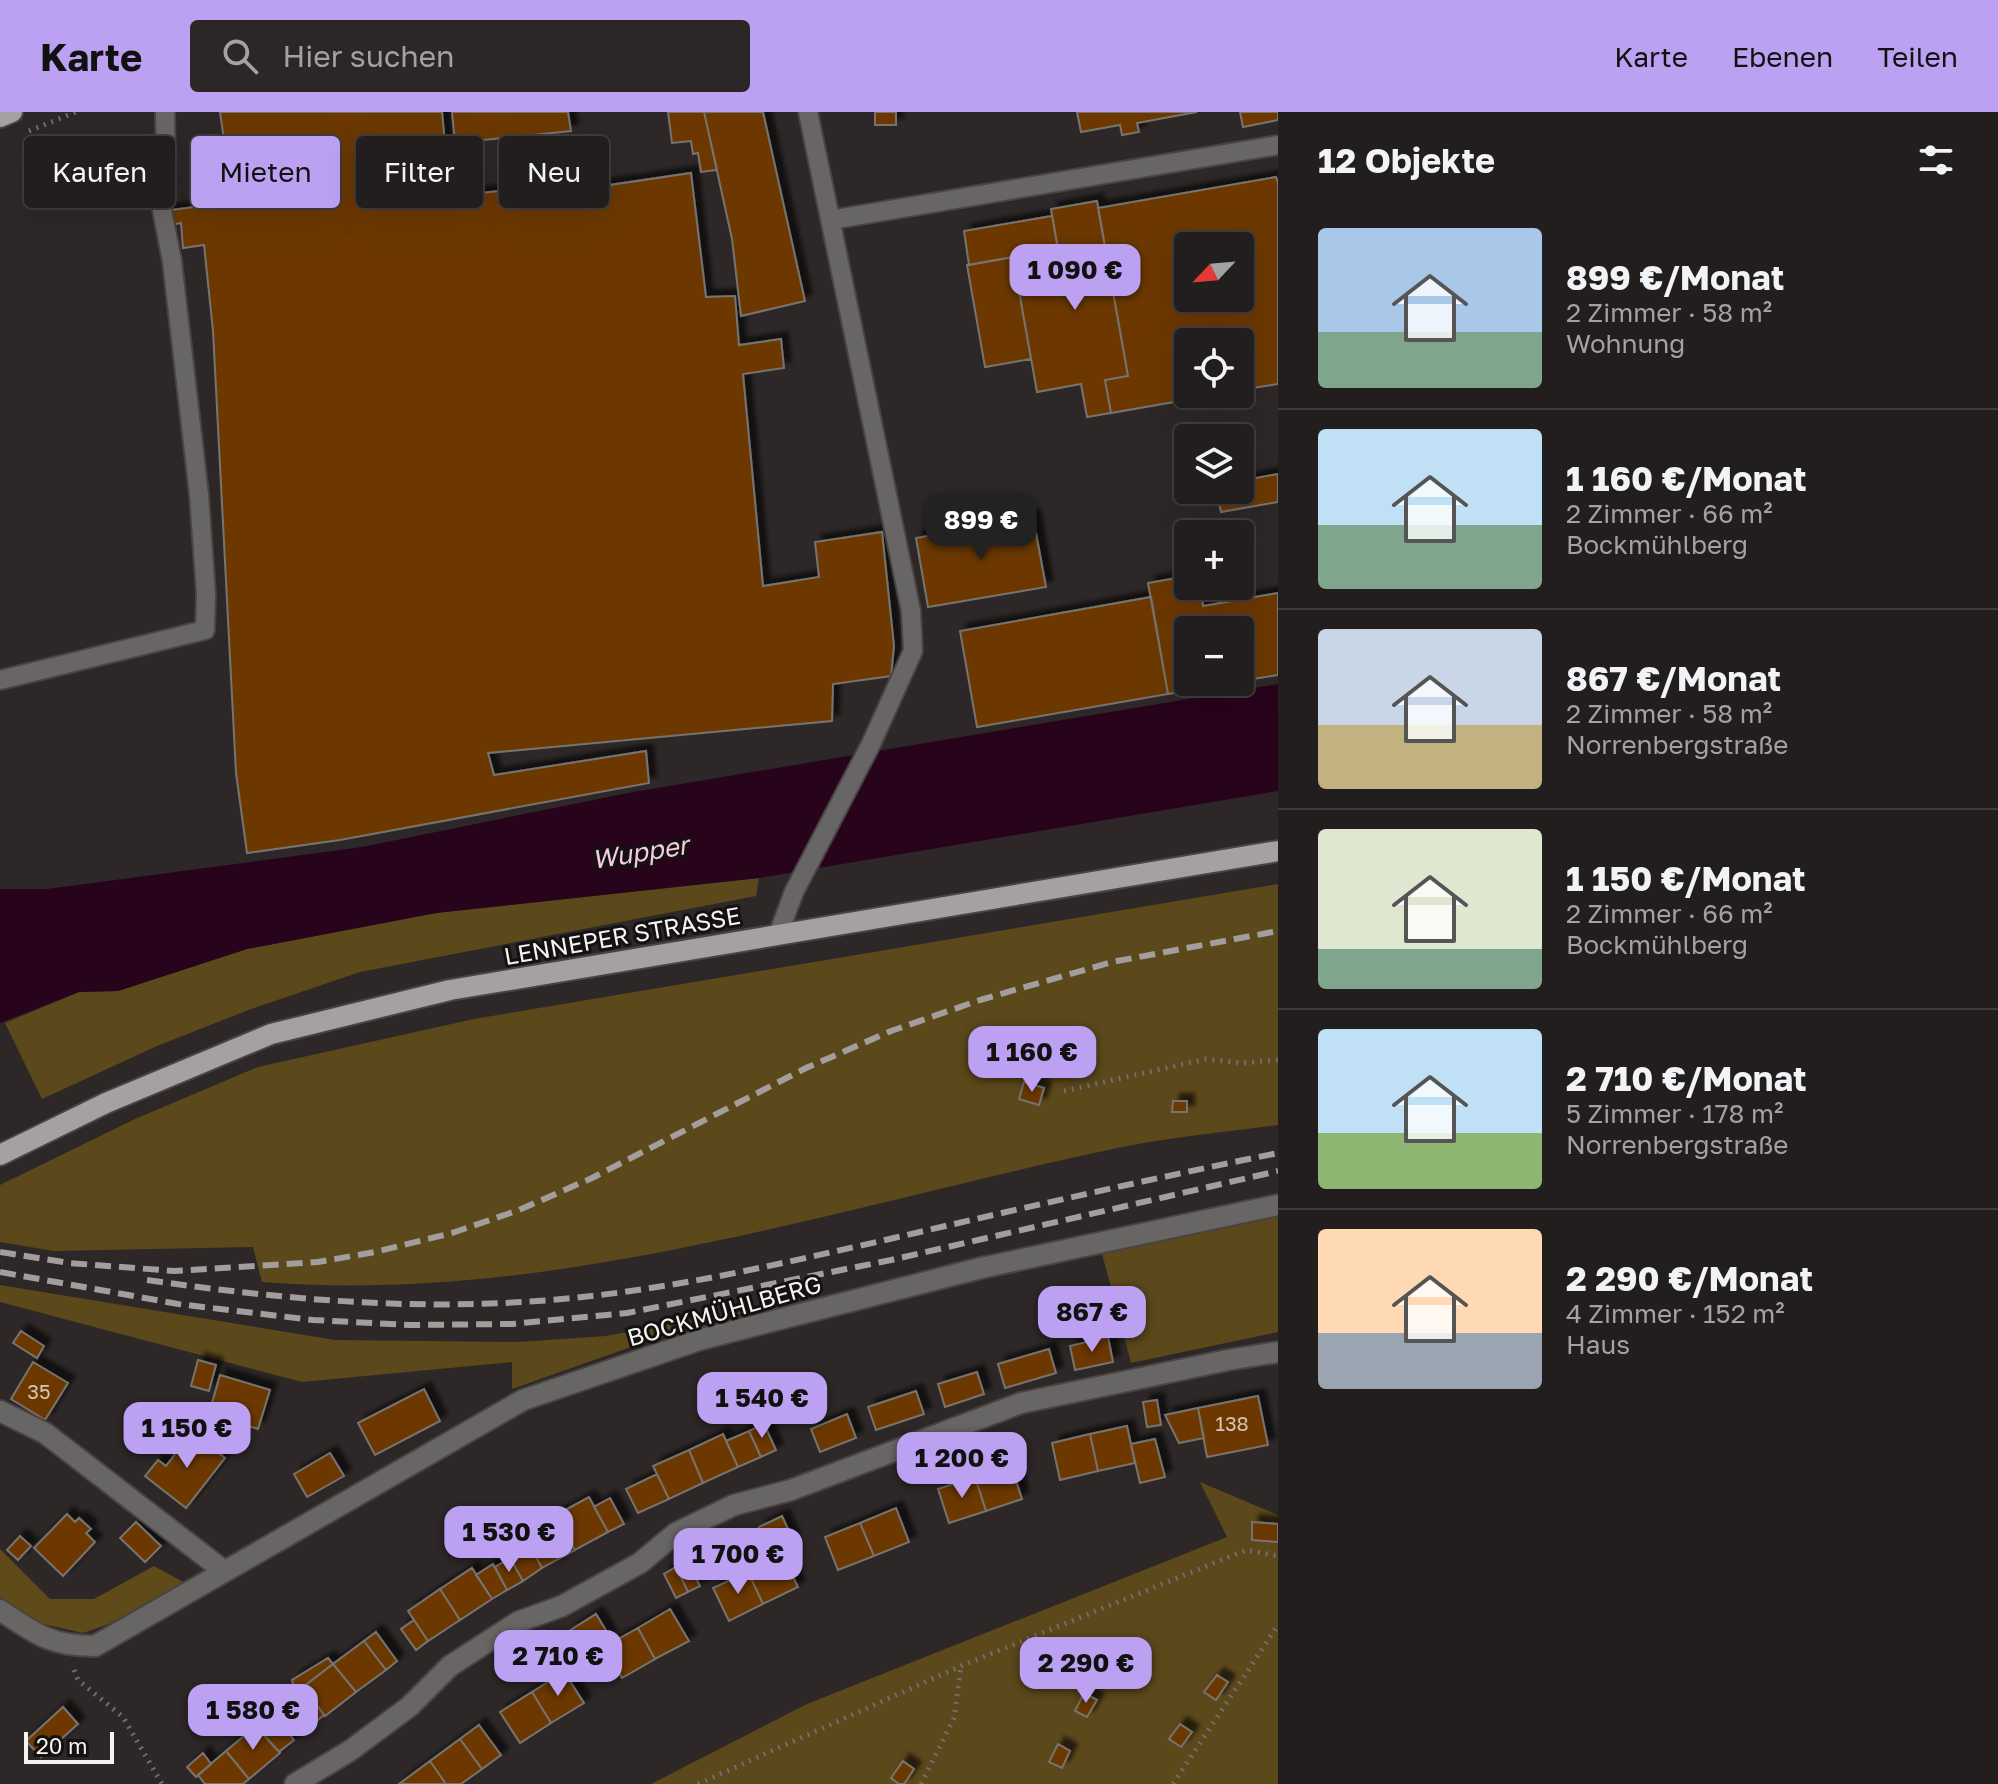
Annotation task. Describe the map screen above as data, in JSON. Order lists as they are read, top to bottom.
{
  "streets": {
    "main road": ["LENNEPER STRASSE"],
    "street": ["BOCKMÜHLBERG"]
  },
  "water": ["Wupper"],
  "house_numbers": ["35", "138"],
  "scale_bar": "20 m",
  "north": "bottom left",
  "page": {
    "header": "Karte",
    "search": "Hier suchen",
    "nav": ["Karte", "Ebenen", "Teilen"],
    "heading": "12 Objekte",
    "chip": [
      "Kaufen",
      "Mieten",
      "Filter",
      "Neu"
    ],
    "list": [
      {
        "name": "899 €/Monat",
        "note": "2 Zimmer · 58 m² · Wohnung"
      },
      {
        "name": "1 160 €/Monat",
        "note": "2 Zimmer · 66 m² · Bockmühlberg"
      },
      {
        "name": "867 €/Monat",
        "note": "2 Zimmer · 58 m² · Norrenbergstraße"
      },
      {
        "name": "1 150 €/Monat",
        "note": "2 Zimmer · 66 m² · Bockmühlberg"
      },
      {
        "name": "2 710 €/Monat",
        "note": "5 Zimmer · 178 m² · Norrenbergstraße"
      },
      {
        "name": "2 290 €/Monat",
        "note": "4 Zimmer · 152 m² · Haus"
      }
    ],
    "map_buttons": ["+", "−"],
    "price": [
      "1 090 €",
      "899 €",
      "1 160 €",
      "867 €",
      "1 540 €",
      "1 150 €",
      "1 200 €",
      "1 530 €",
      "1 700 €",
      "2 710 €",
      "2 290 €",
      "1 580 €"
    ],
    "scale": "20 m"
  }
}
